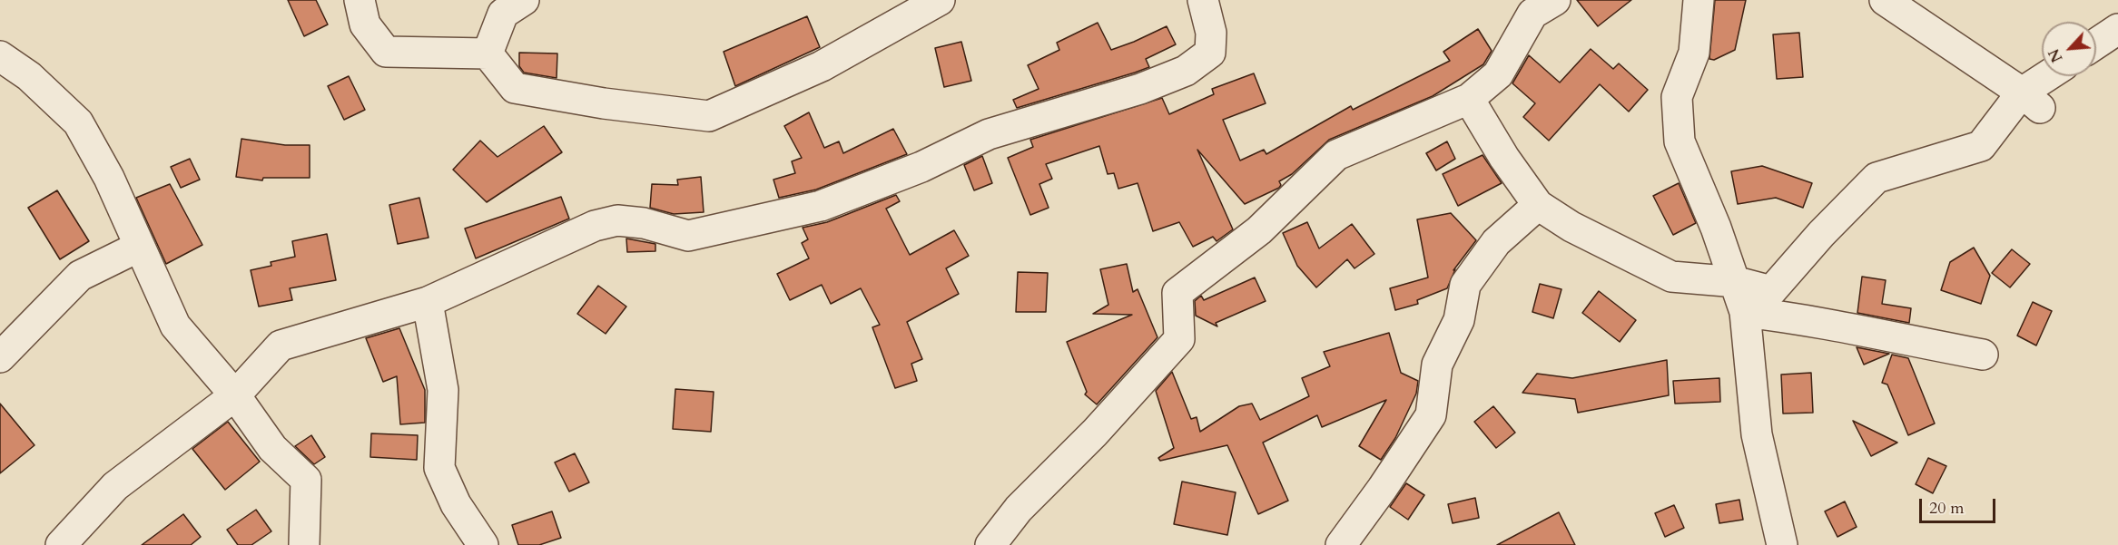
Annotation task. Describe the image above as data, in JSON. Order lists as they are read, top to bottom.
{
  "scale_bar": "20 m",
  "north": "bottom left"
}
